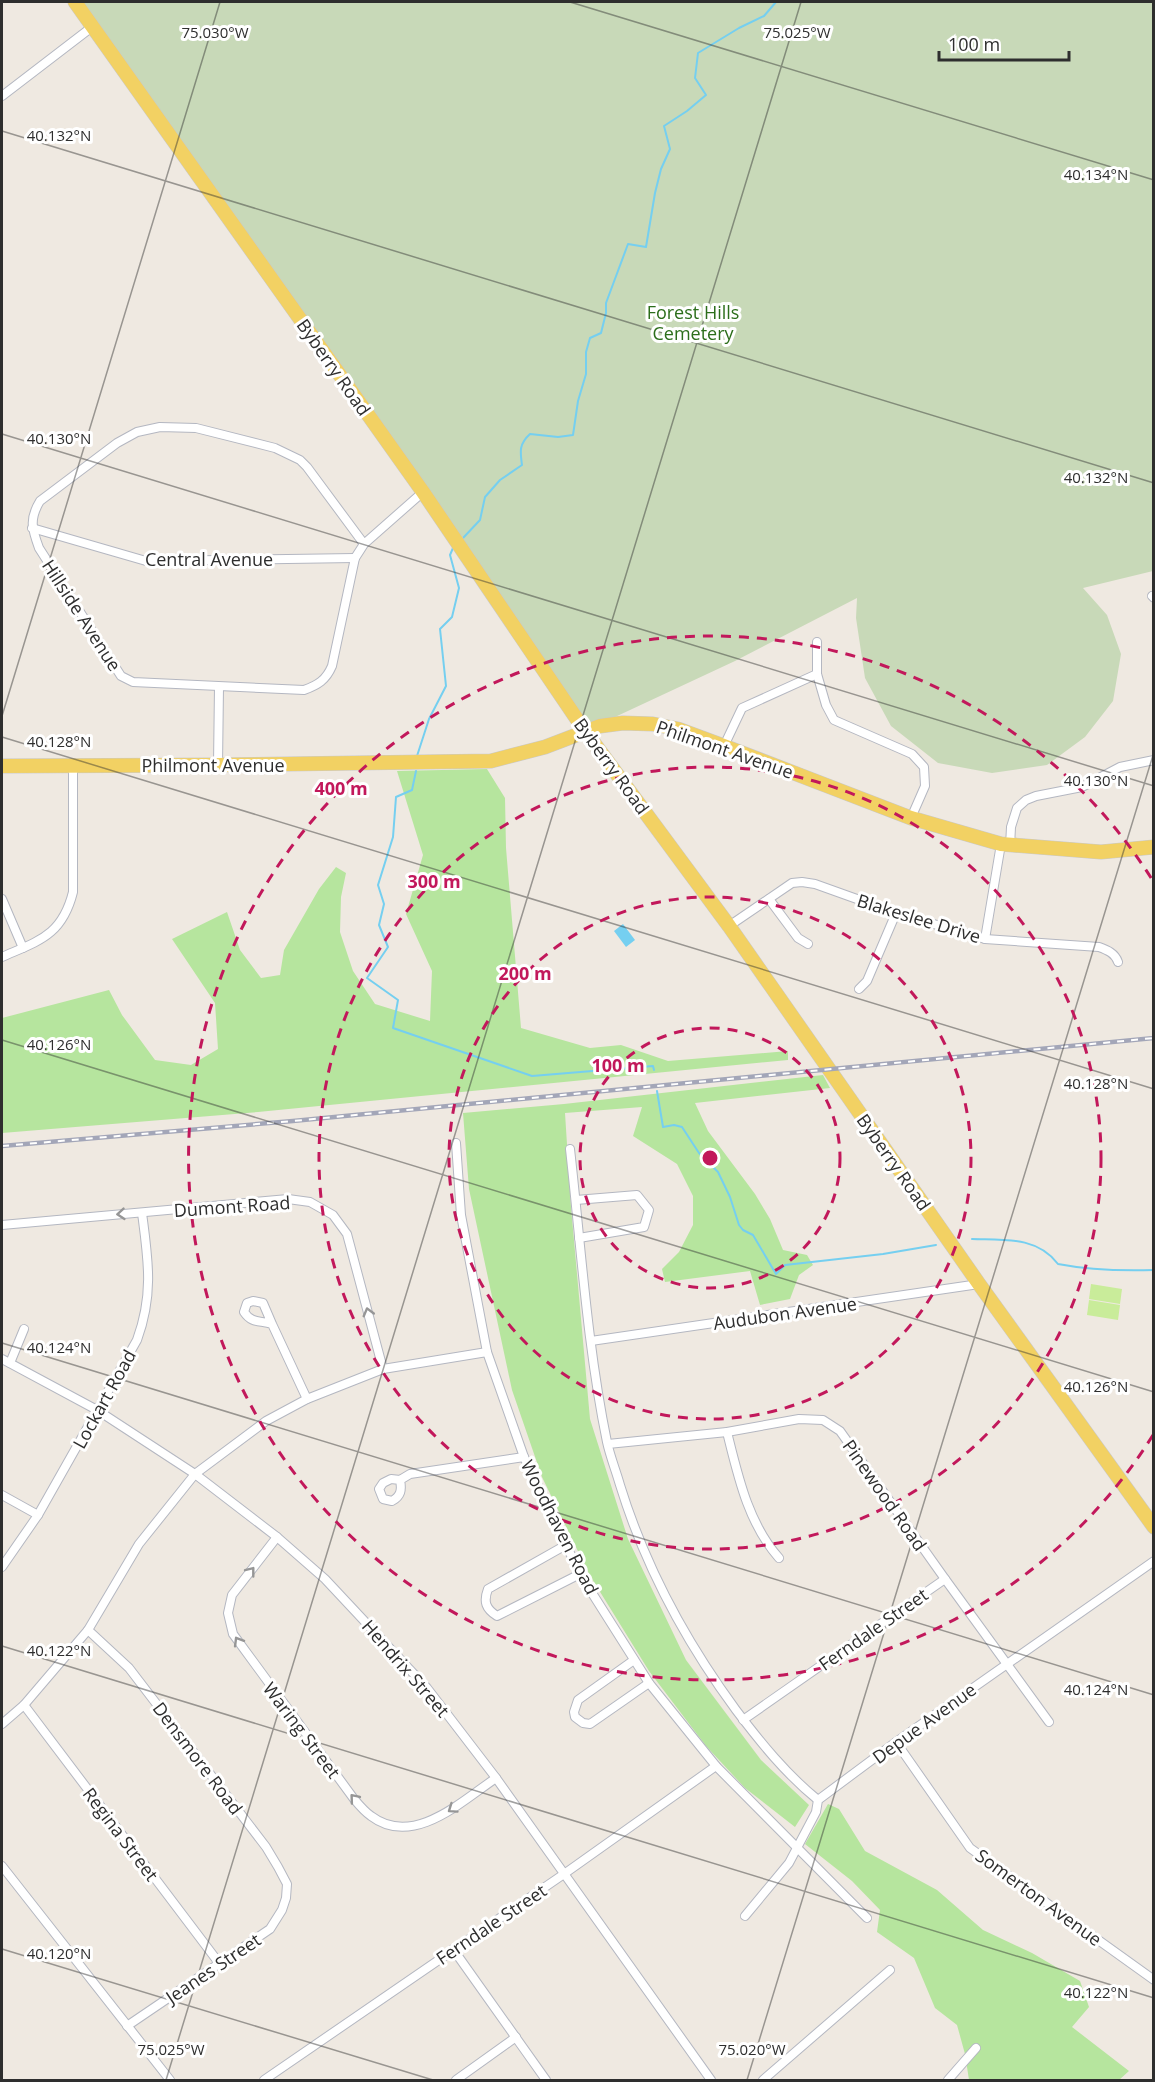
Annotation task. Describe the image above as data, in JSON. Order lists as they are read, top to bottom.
{
  "streets": {
    "main road": ["Byberry Road", "Philmont Avenue"],
    "street": [
      "Central Avenue",
      "Hillside Avenue",
      "Blakeslee Drive",
      "Dumont Road",
      "Audubon Avenue",
      "Lockart Road",
      "Pinewood Road",
      "Woodhaven Road",
      "Ferndale Street",
      "Hendrix Street",
      "Depue Avenue",
      "Waring Street",
      "Densmore Road",
      "Regina Street",
      "Somerton Avenue",
      "Jeanes Street"
    ]
  },
  "crossings": [
    ["Byberry Road", "Philmont Avenue"],
    ["Byberry Road", "Blakeslee Drive"],
    ["Byberry Road", "Audubon Avenue"],
    ["Central Avenue", "Hillside Avenue"],
    ["Dumont Road", "Lockart Road"],
    ["Lockart Road", "Hendrix Street"],
    ["Pinewood Road", "Ferndale Street"],
    ["Pinewood Road", "Depue Avenue"],
    ["Woodhaven Road", "Ferndale Street"],
    ["Ferndale Street", "Hendrix Street"],
    ["Hendrix Street", "Waring Street"],
    ["Depue Avenue", "Somerton Avenue"],
    ["Densmore Road", "Jeanes Street"],
    ["Regina Street", "Jeanes Street"]
  ],
  "one_way": ["Dumont Road"],
  "parks": ["Forest Hills Cemetery"],
  "scale_bar": "100 m",
  "coordinates": [
    "75.030°W",
    "75.025°W",
    "40.132°N",
    "40.134°N",
    "40.130°N",
    "40.128°N",
    "40.126°N",
    "40.124°N",
    "40.122°N",
    "40.120°N",
    "75.020°W"
  ],
  "rings": [
    "400 m",
    "300 m",
    "200 m",
    "100 m"
  ]
}
